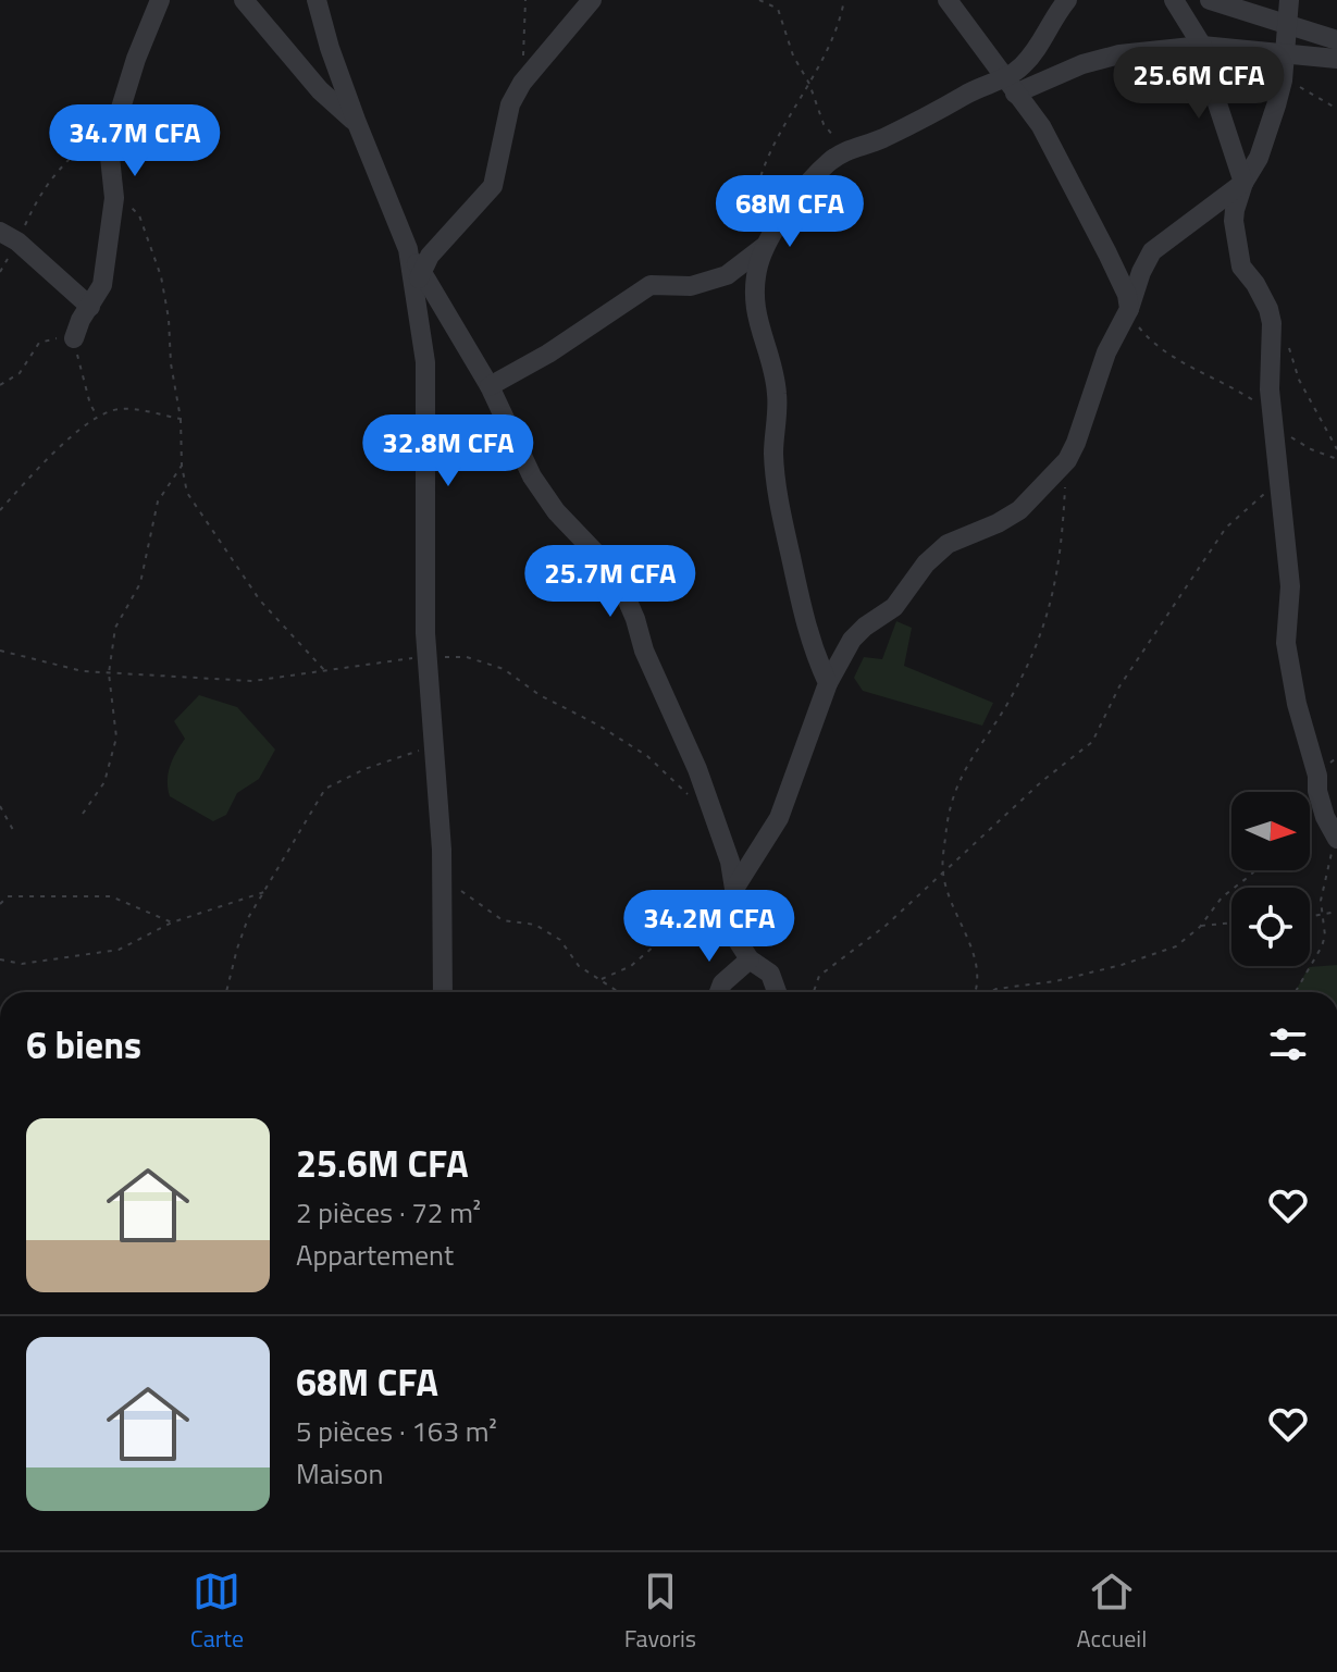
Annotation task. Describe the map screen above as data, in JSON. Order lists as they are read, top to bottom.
{
  "north": "right",
  "page": {
    "price": [
      "25.6M CFA",
      "34.7M CFA",
      "68M CFA",
      "32.8M CFA",
      "25.7M CFA",
      "34.2M CFA"
    ],
    "heading": "6 biens",
    "list": [
      {
        "name": "25.6M CFA",
        "note": "2 pièces · 72 m² · Appartement"
      },
      {
        "name": "68M CFA",
        "note": "5 pièces · 163 m² · Maison"
      }
    ],
    "tabs": ["Carte", "Favoris", "Accueil"]
  }
}
